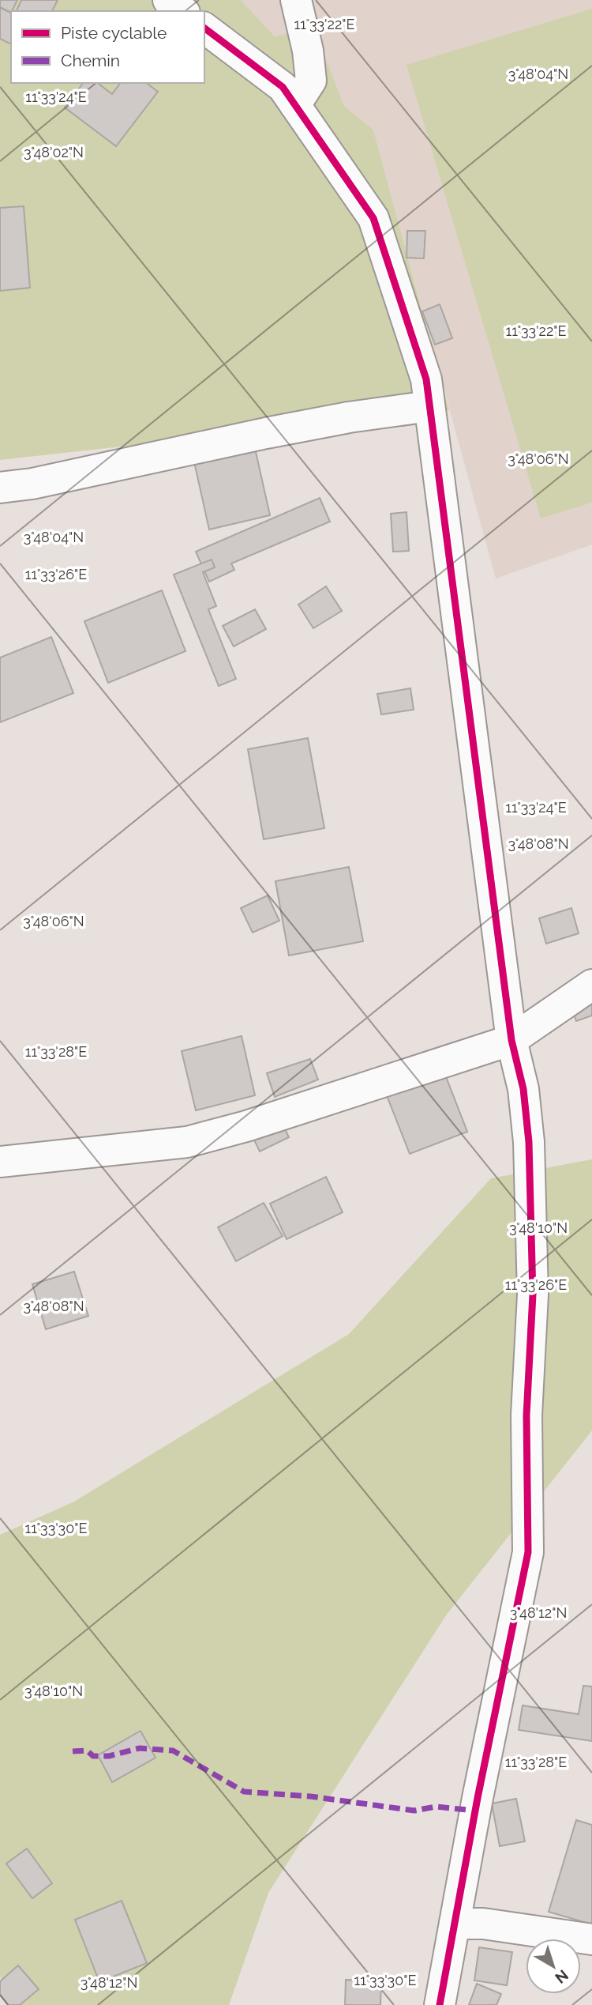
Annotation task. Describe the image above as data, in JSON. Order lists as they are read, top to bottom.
{
  "legend": ["Piste cyclable", "Chemin"],
  "north": "bottom right",
  "coordinates": [
    "11°33'22\"E",
    "3°48'04\"N",
    "11°33'24\"E",
    "3°48'02\"N",
    "3°48'06\"N",
    "11°33'26\"E",
    "3°48'08\"N",
    "11°33'28\"E",
    "3°48'10\"N",
    "11°33'30\"E",
    "3°48'12\"N"
  ]
}
